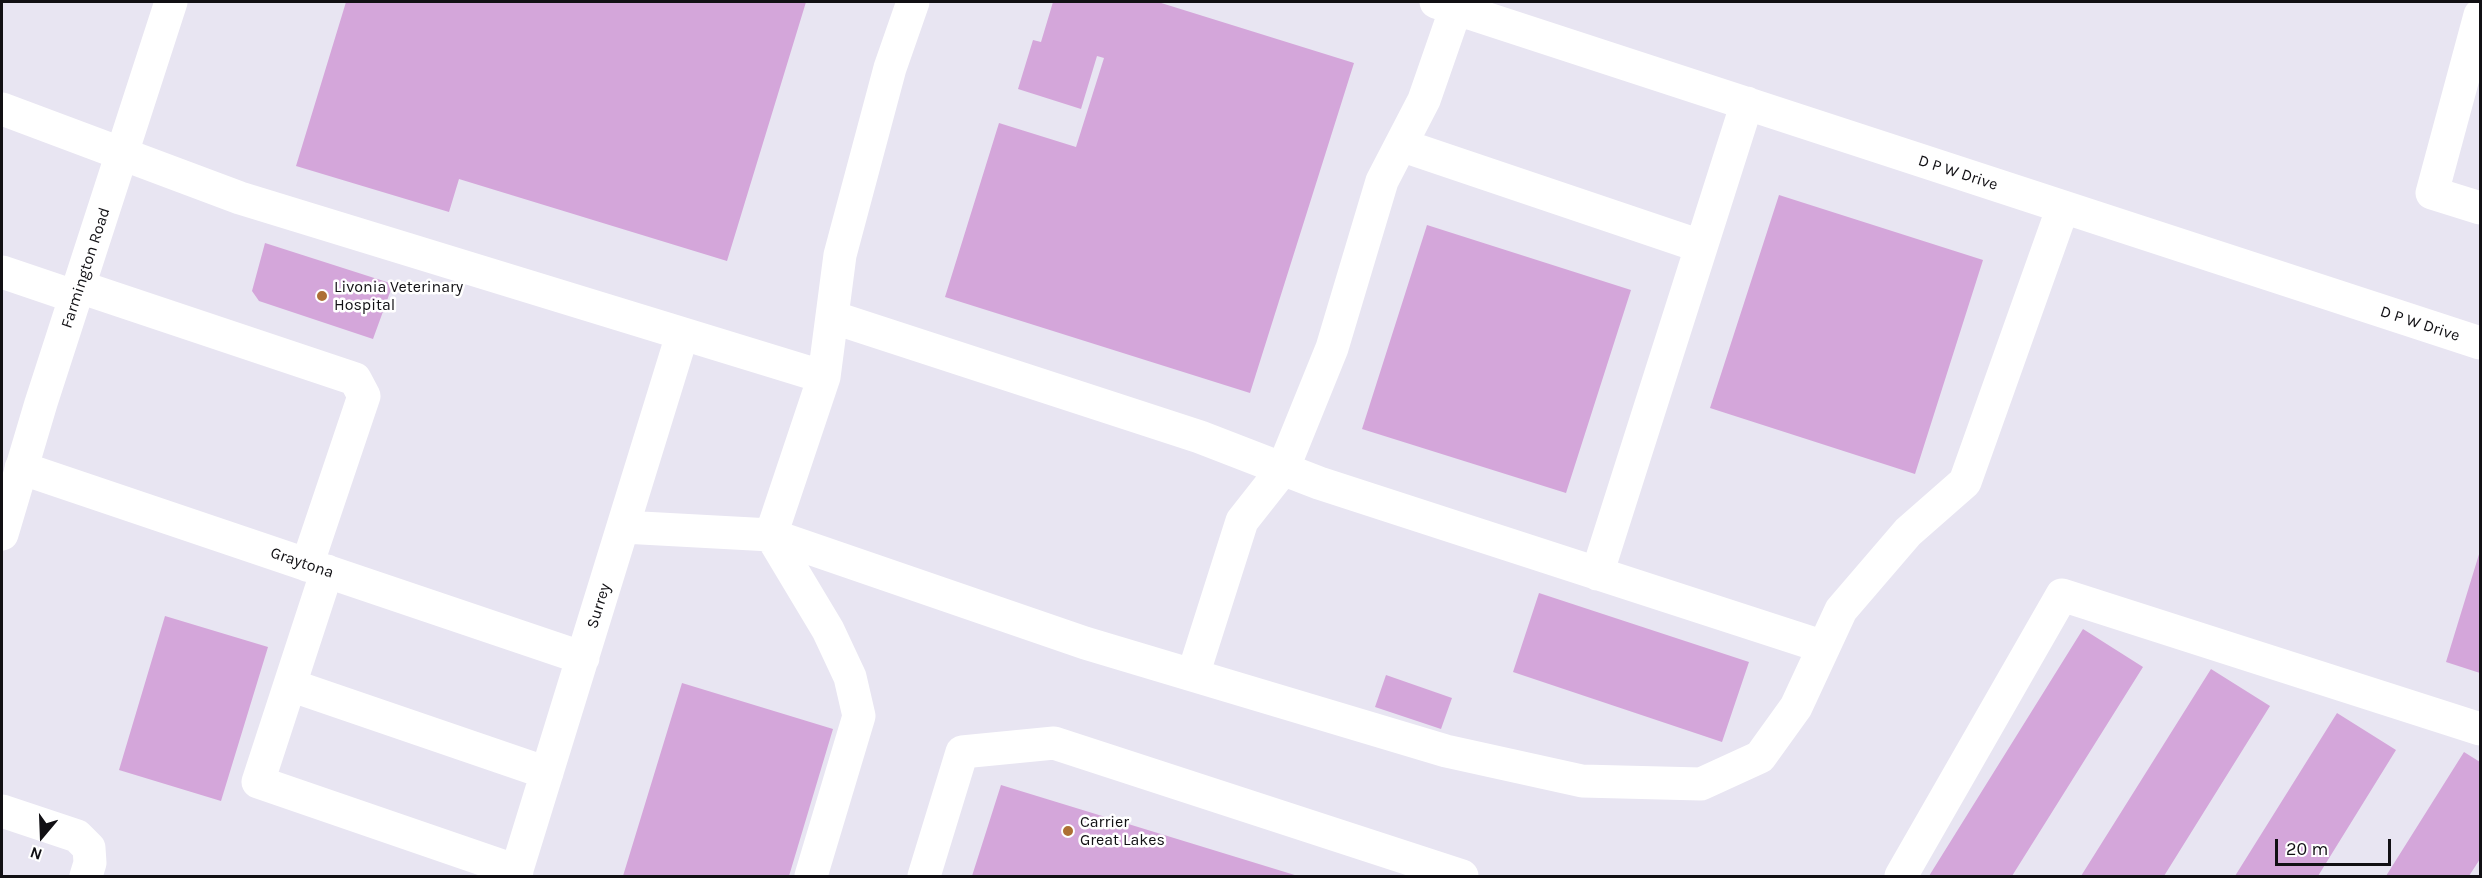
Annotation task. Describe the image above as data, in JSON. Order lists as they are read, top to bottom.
{
  "streets": {
    "street": [
      "D P W Drive",
      "Farmington Road",
      "Graytona",
      "Surrey"
    ]
  },
  "crossings": [
    ["Farmington Road", "Graytona"],
    ["Graytona", "Surrey"]
  ],
  "places": ["Livonia Veterinary Hospital", "Carrier Great Lakes"],
  "scale_bar": "20 m",
  "north": "bottom"
}
